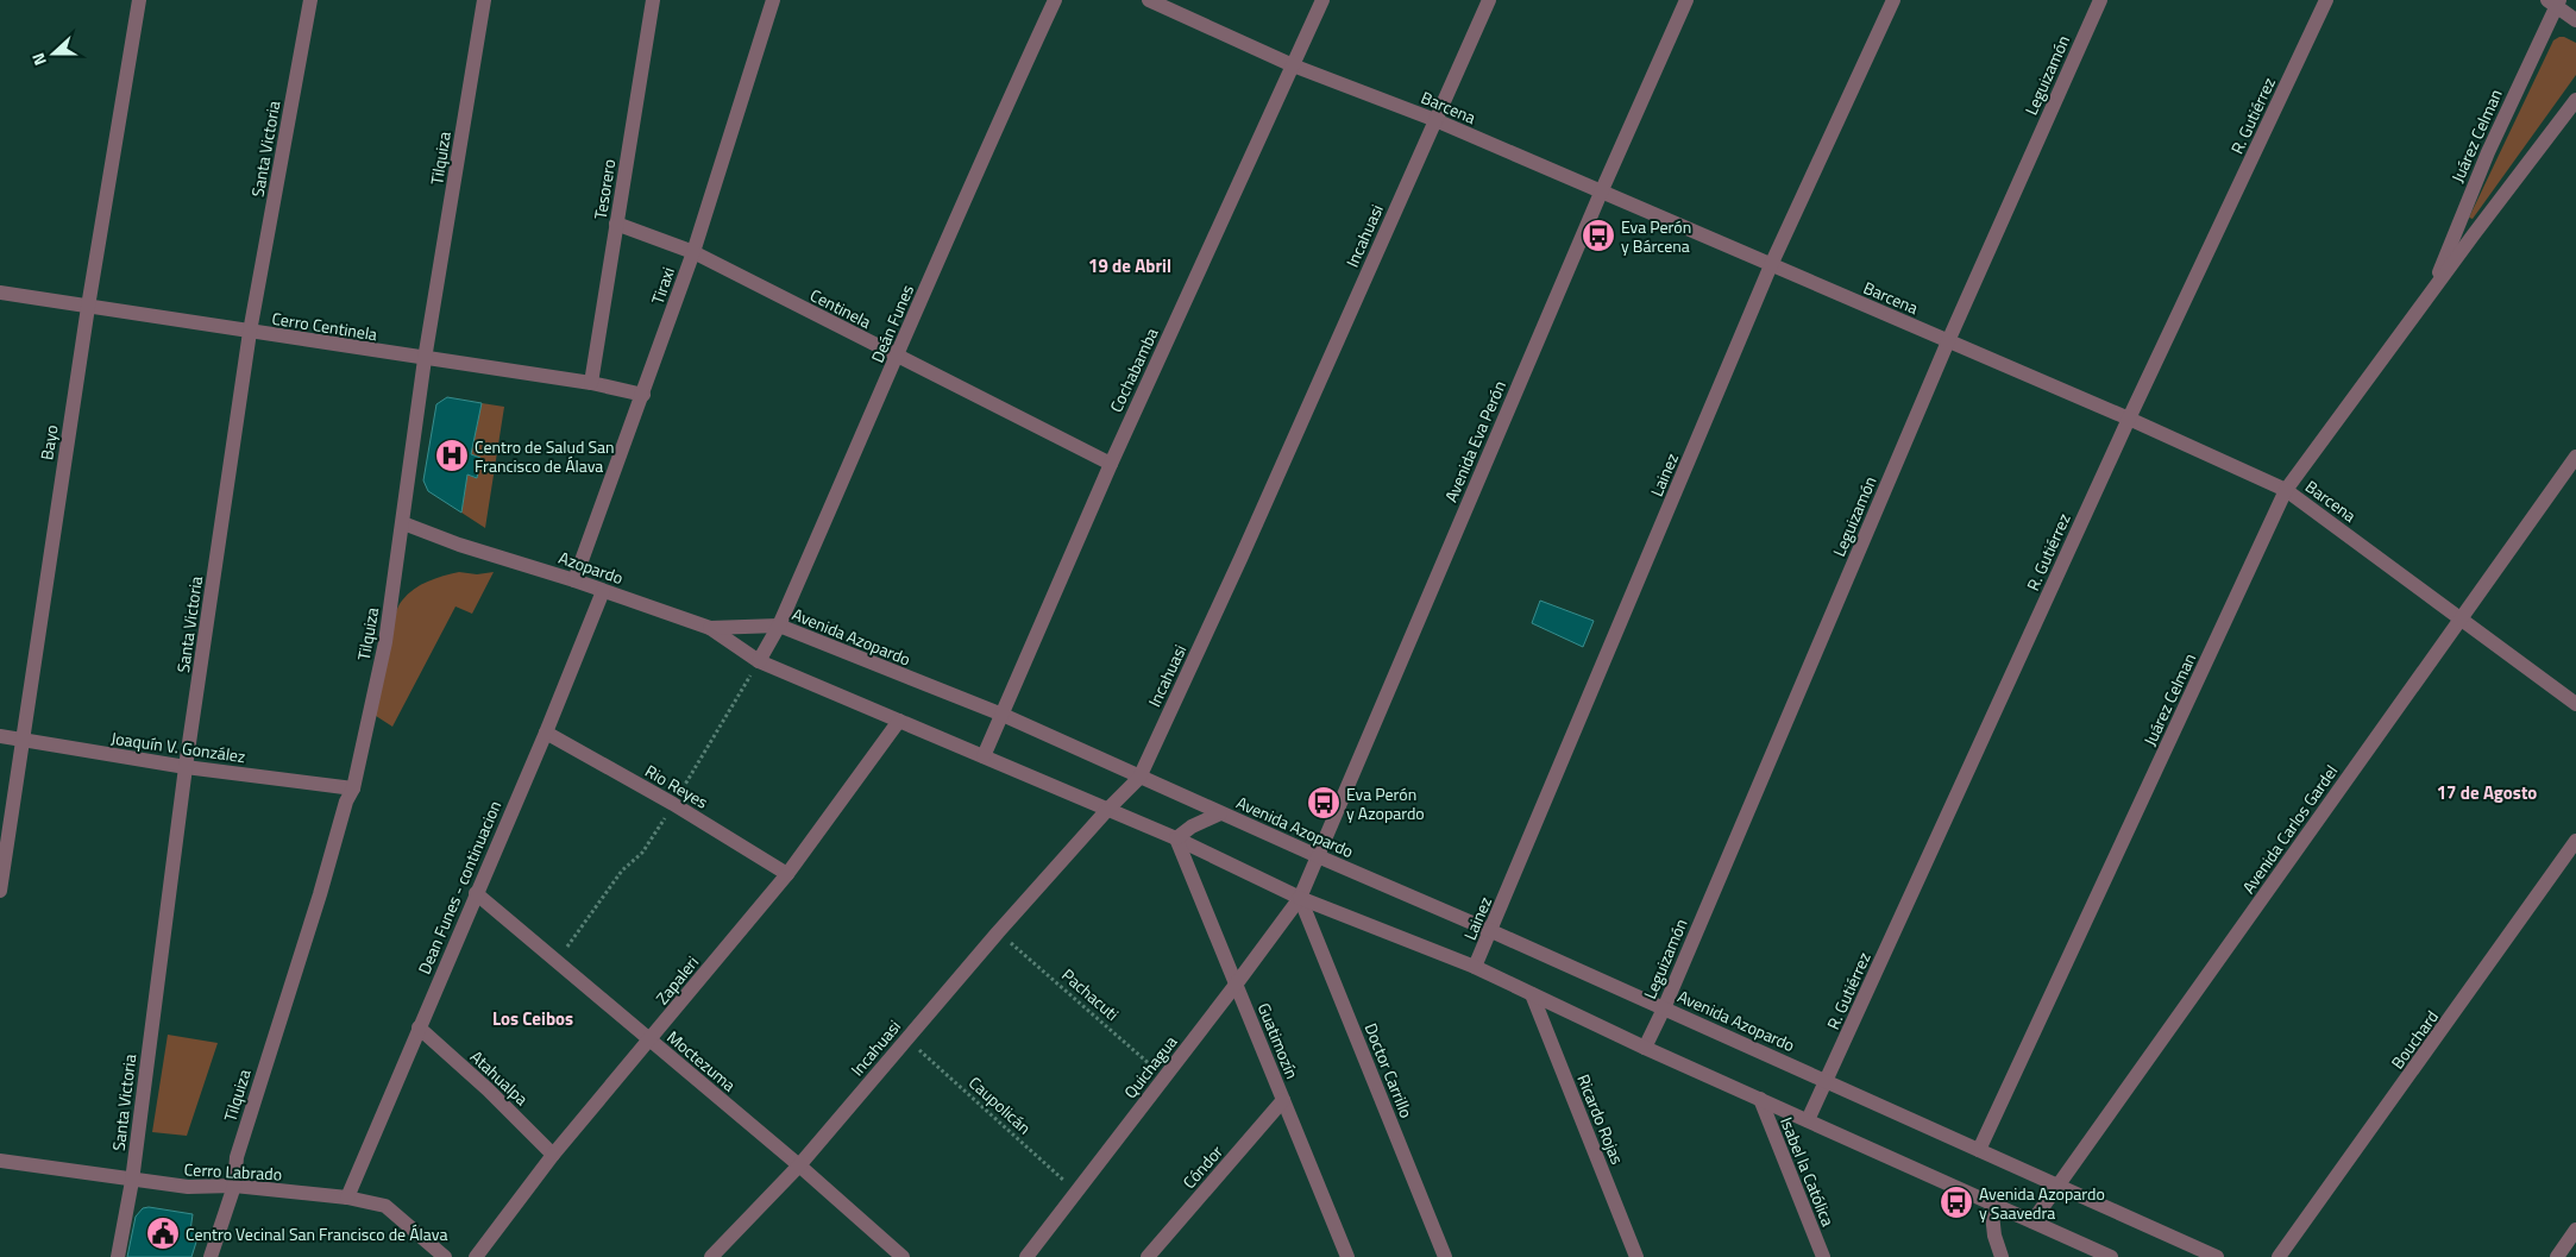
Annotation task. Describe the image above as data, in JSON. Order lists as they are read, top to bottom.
{
  "streets": {
    "street": [
      "Leguizamón",
      "Barcena",
      "R. Gutiérrez",
      "Juárez Celman",
      "Santa Victoria",
      "Tilquiza",
      "Tesorero",
      "Incahuasi",
      "Tiraxi",
      "Centinela",
      "Deán Funes",
      "Cerro Centinela",
      "Cochabamba",
      "Avenida Eva Perón",
      "Bayo",
      "Lainez",
      "Azopardo",
      "Avenida Azopardo",
      "Joaquín V. González",
      "Rio Reyes",
      "Avenida Carlos Gardel",
      "Dean Funes - continuacion",
      "Zapaleri",
      "Bouchard",
      "Guatimozín",
      "Moctezuma",
      "Quichagua",
      "Doctor Carrillo",
      "Atahualpa",
      "Ricardo Rojas",
      "Cóndor",
      "Cerro Labrado",
      "Isabel la Católica"
    ],
    "path": ["Pachacuti", "Caupolicán"]
  },
  "crossings": [
    ["Leguizamón", "Barcena"],
    ["Leguizamón", "Avenida Azopardo"],
    ["Barcena", "R. Gutiérrez"],
    ["Barcena", "Juárez Celman"],
    ["Barcena", "Incahuasi"],
    ["Barcena", "Cochabamba"],
    ["Barcena", "Avenida Eva Perón"],
    ["Barcena", "Lainez"],
    ["Barcena", "Avenida Carlos Gardel"],
    ["R. Gutiérrez", "Avenida Azopardo"],
    ["Juárez Celman", "Avenida Azopardo"],
    ["Santa Victoria", "Cerro Centinela"],
    ["Santa Victoria", "Joaquín V. González"],
    ["Santa Victoria", "Cerro Labrado"],
    ["Tilquiza", "Cerro Centinela"],
    ["Tilquiza", "Azopardo"],
    ["Tilquiza", "Joaquín V. González"],
    ["Tilquiza", "Cerro Labrado"],
    ["Tesorero", "Centinela"],
    ["Tesorero", "Cerro Centinela"],
    ["Incahuasi", "Avenida Azopardo"],
    ["Incahuasi", "Pachacuti"],
    ["Incahuasi", "Moctezuma"],
    ["Incahuasi", "Caupolicán"],
    ["Tiraxi", "Centinela"],
    ["Tiraxi", "Cerro Centinela"],
    ["Tiraxi", "Azopardo"],
    ["Centinela", "Deán Funes"],
    ["Centinela", "Cochabamba"],
    ["Deán Funes", "Avenida Azopardo"],
    ["Cerro Centinela", "Bayo"],
    ["Cochabamba", "Avenida Azopardo"],
    ["Avenida Eva Perón", "Avenida Azopardo"],
    ["Avenida Eva Perón", "Quichagua"],
    ["Avenida Eva Perón", "Doctor Carrillo"],
    ["Bayo", "Joaquín V. González"],
    ["Lainez", "Avenida Azopardo"],
    ["Azopardo", "Avenida Azopardo"],
    ["Azopardo", "Dean Funes - continuacion"],
    ["Avenida Azopardo", "Avenida Carlos Gardel"],
    ["Rio Reyes", "Dean Funes - continuacion"],
    ["Rio Reyes", "Zapaleri"],
    ["Dean Funes - continuacion", "Moctezuma"],
    ["Dean Funes - continuacion", "Atahualpa"],
    ["Dean Funes - continuacion", "Cerro Labrado"],
    ["Zapaleri", "Moctezuma"],
    ["Zapaleri", "Atahualpa"],
    ["Pachacuti", "Quichagua"],
    ["Guatimozín", "Quichagua"],
    ["Guatimozín", "Cóndor"],
    ["Quichagua", "Doctor Carrillo"],
    ["Quichagua", "Caupolicán"]
  ],
  "districts": ["19 de Abril", "17 de Agosto", "Los Ceibos"],
  "places": {
    "bus stop": ["Eva Perón y Bárcena", "Eva Perón y Azopardo", "Avenida Azopardo y Saavedra"],
    "hospital": ["Centro de Salud San Francisco de Álava"],
    "public building": ["Centro Vecinal San Francisco de Álava"]
  },
  "north": "left"
}
